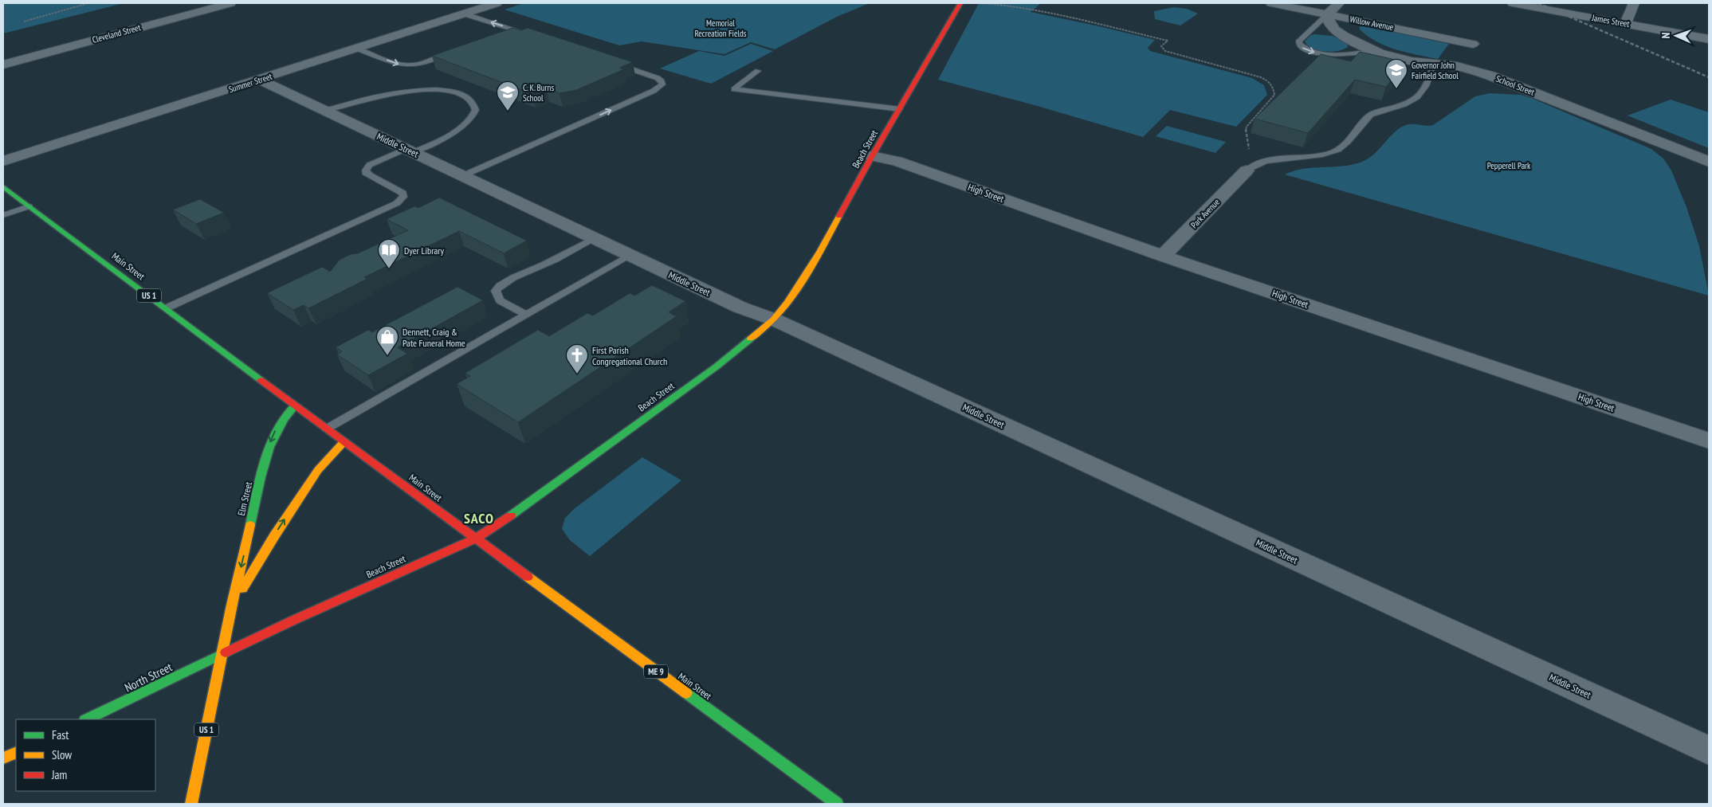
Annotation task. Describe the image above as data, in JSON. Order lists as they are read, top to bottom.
{
  "streets": {
    "main road": [
      "Beach Street",
      "Main Street",
      "US 1",
      "Elm Street",
      "ME 9",
      "North Street"
    ],
    "street": [
      "James Street",
      "Willow Avenue",
      "Cleveland Street",
      "Summer Street",
      "School Street",
      "Middle Street",
      "High Street",
      "Park Avenue"
    ]
  },
  "crossings": [
    ["Willow Avenue", "School Street"],
    ["Summer Street", "Middle Street"],
    ["Middle Street", "Beach Street"],
    ["Beach Street", "High Street"],
    ["Beach Street", "Main Street"],
    ["Beach Street", "Elm Street"],
    ["Beach Street", "North Street"],
    ["High Street", "Park Avenue"],
    ["Main Street", "Elm Street"],
    ["Elm Street", "North Street"]
  ],
  "districts": ["SACO"],
  "parks": ["Memorial Recreation Fields", "Pepperell Park"],
  "places": {
    "school or university": ["Governor John Fairfield School", "C. K. Burns School"],
    "library": ["Dyer Library"],
    "shop": ["Dennett, Craig & Pate Funeral Home"],
    "church": ["First Parish Congregational Church"]
  },
  "legend": ["Fast", "Slow", "Jam"],
  "north": "left"
}
